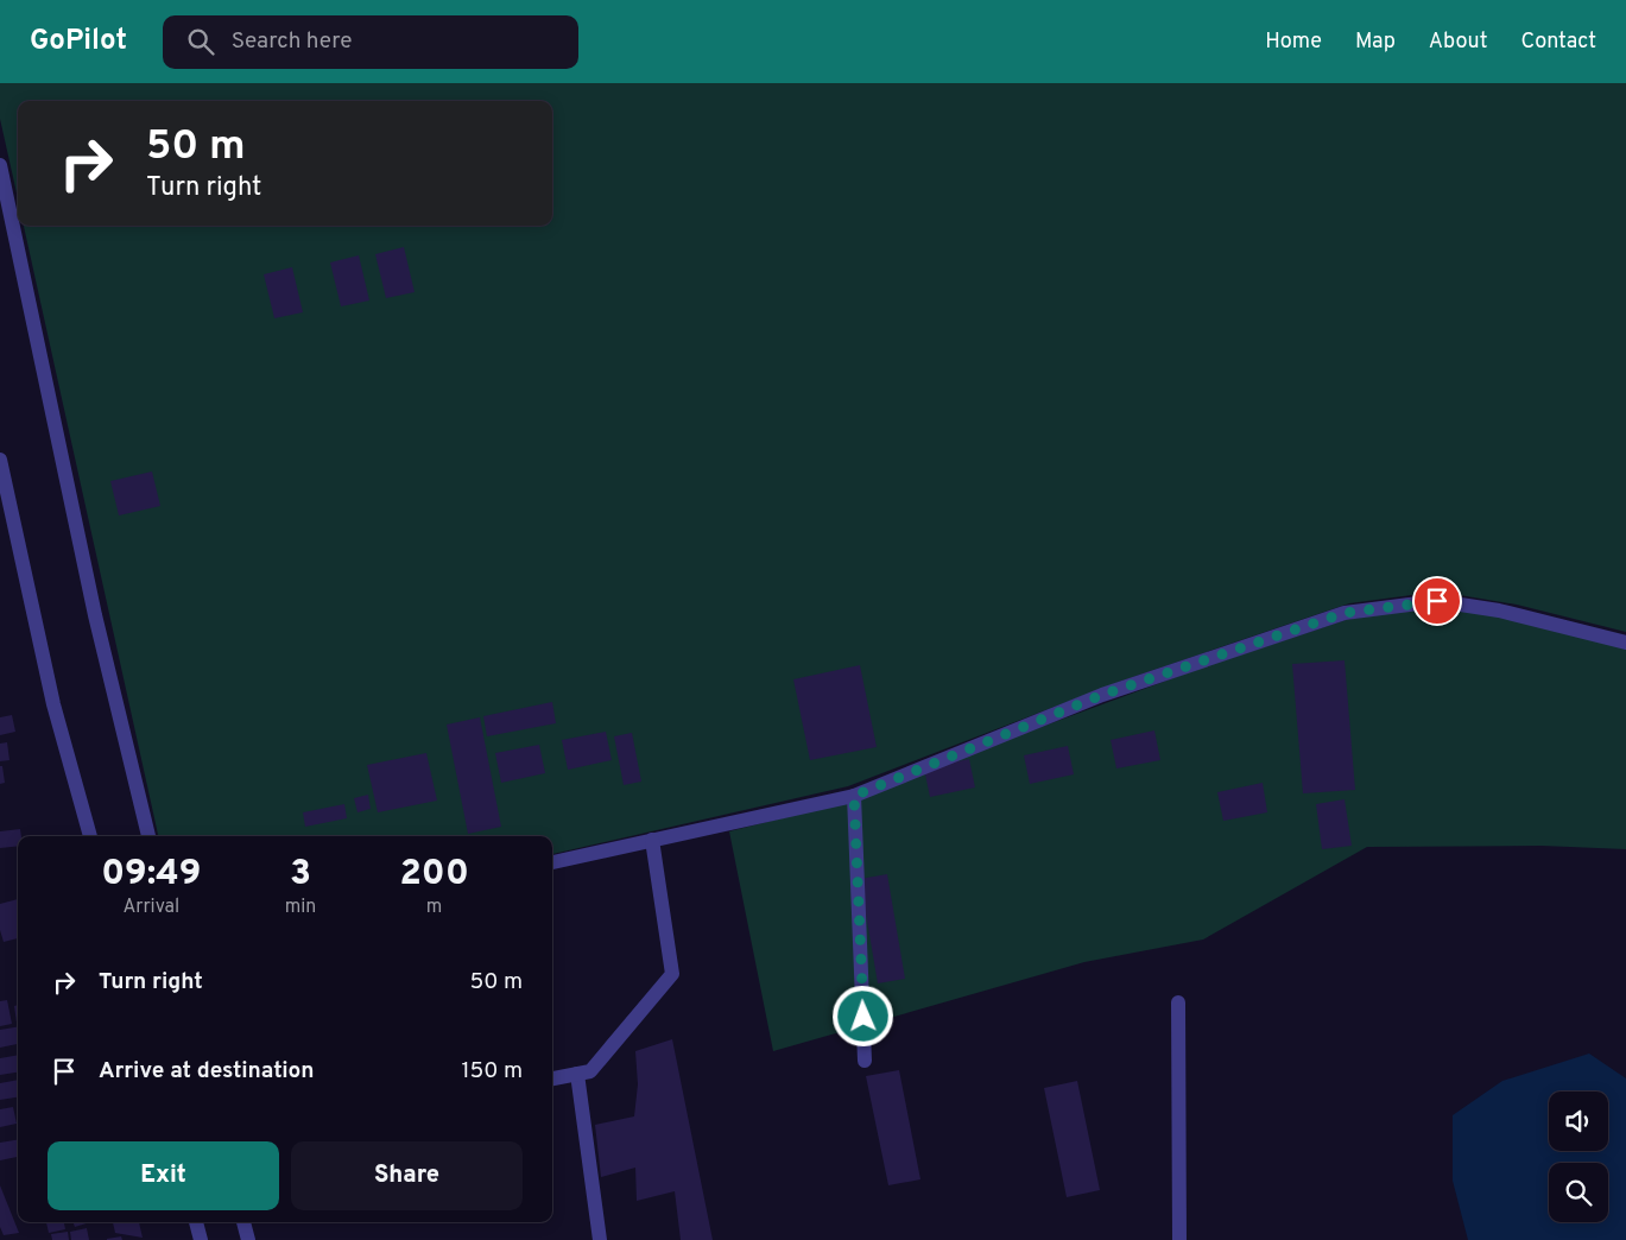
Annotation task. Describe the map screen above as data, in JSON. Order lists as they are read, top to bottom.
{
  "page": {
    "header": "GoPilot",
    "search": "Search here",
    "nav": [
      "Home",
      "Map",
      "About",
      "Contact"
    ],
    "turn": ["50 m", "Turn right"],
    "eta": [
      "09:49",
      "Arrival",
      "3",
      "min",
      "200",
      "m"
    ],
    "list": [
      {
        "name": "Turn right",
        "value": "50 m"
      },
      {
        "name": "Arrive at destination",
        "value": "150 m"
      }
    ],
    "buttons": ["Exit", "Share"]
  }
}
